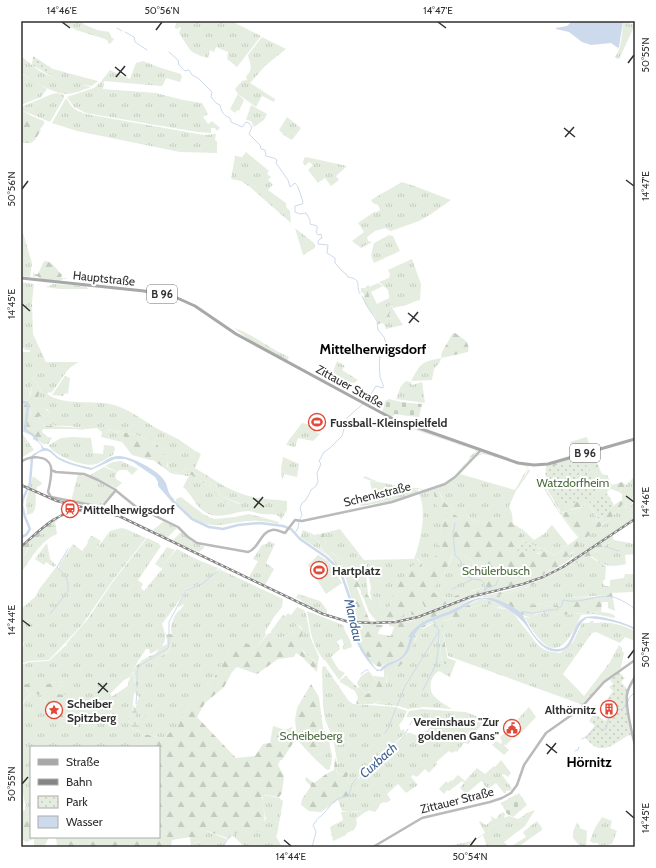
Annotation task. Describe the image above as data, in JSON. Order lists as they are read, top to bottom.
{
  "streets": {
    "main road": [
      "Hauptstraße",
      "B 96",
      "Zittauer Straße",
      "Schenkstraße"
    ]
  },
  "crossings": [
    ["Hauptstraße", "Zittauer Straße"],
    ["B 96", "Zittauer Straße"],
    ["B 96", "Schenkstraße"],
    ["Zittauer Straße", "Schenkstraße"]
  ],
  "districts": ["Mittelherwigsdorf", "Hörnitz"],
  "water": ["Mandau", "Cuxbach"],
  "parks": ["Watzdorfheim", "Schülerbusch", "Scheibeberg"],
  "places": {
    "sports": ["Fussball-Kleinspielfeld", "Hartplatz"],
    "station": ["Mittelherwigsdorf"],
    "building": ["Althörnitz"],
    "place": ["Scheiber Spitzberg"],
    "public building": ["Vereinshaus \"Zur goldenen Gans\""]
  },
  "legend": [
    "Straße",
    "Bahn",
    "Park",
    "Wasser"
  ],
  "coordinates": [
    "14°46'E",
    "50°56'N",
    "14°47'E",
    "50°55'N",
    "14°45'E",
    "14°44'E",
    "50°54'N"
  ]
}
